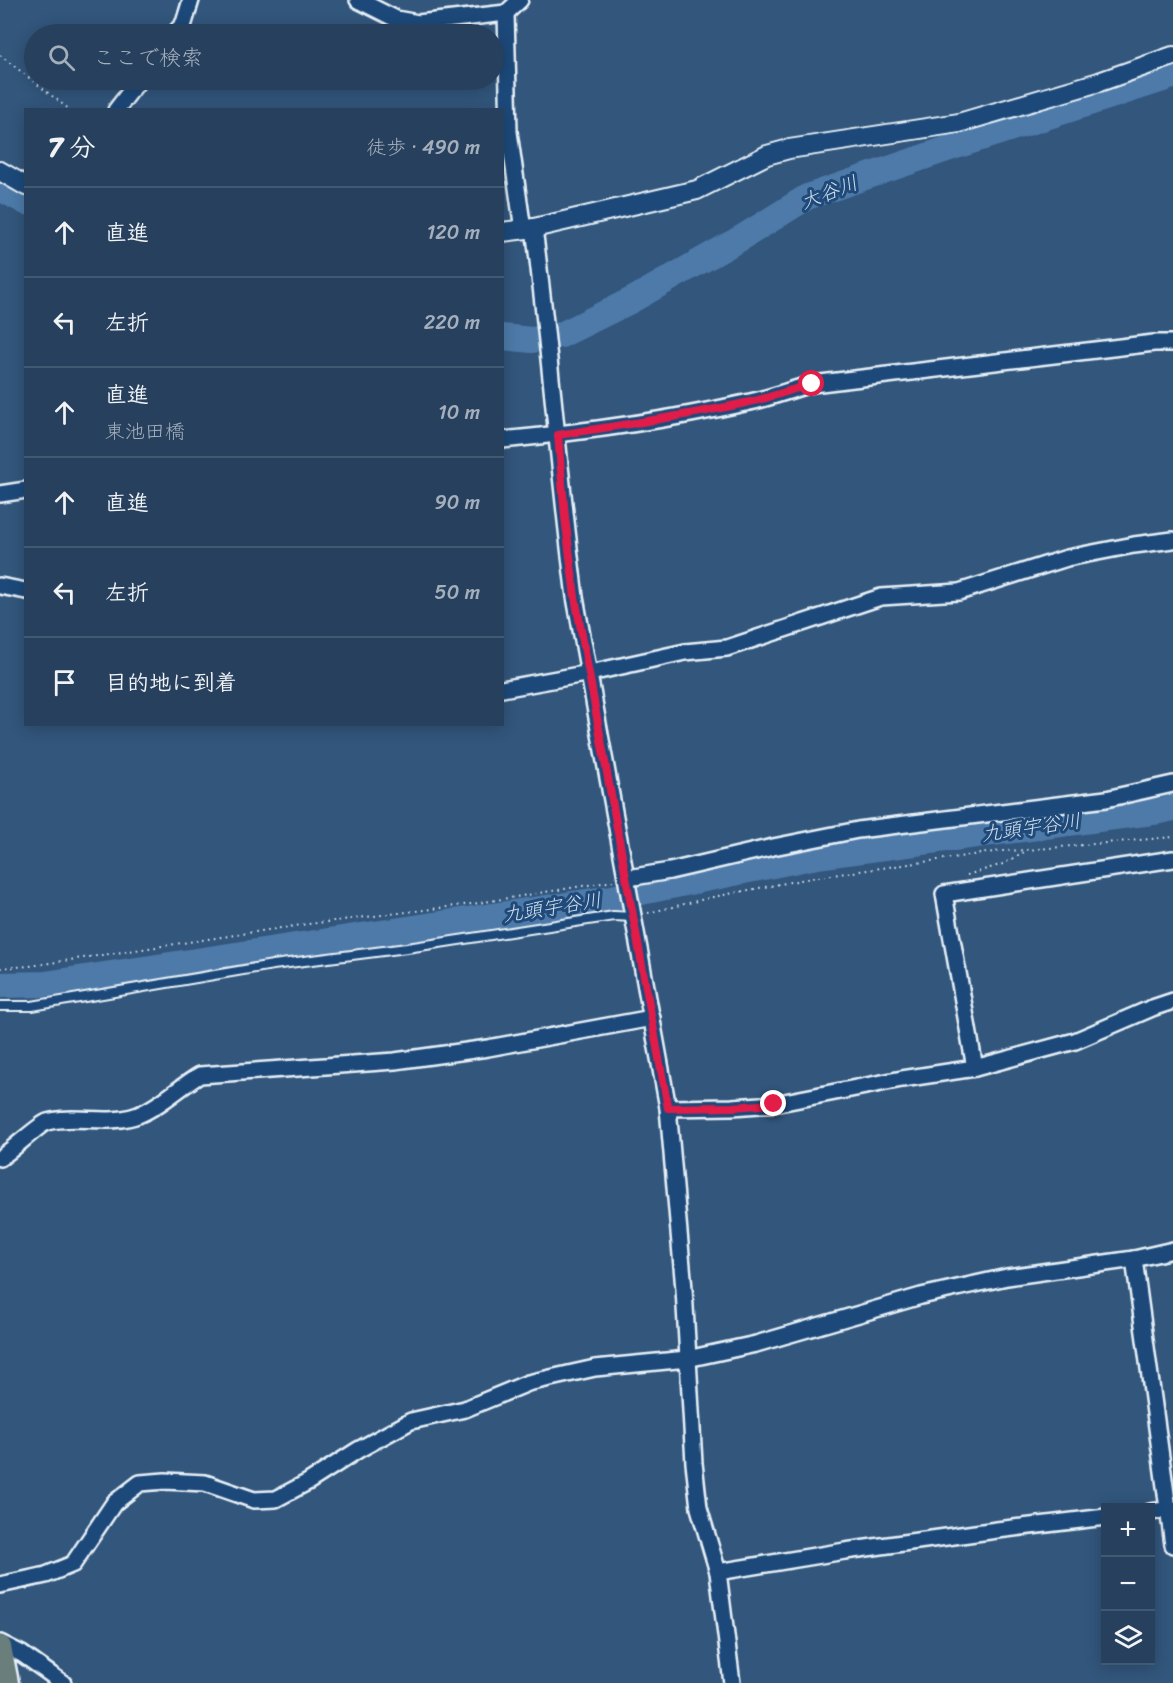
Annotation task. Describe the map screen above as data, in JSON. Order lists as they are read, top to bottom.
{
  "water": ["大谷川", "九頭宇谷川"],
  "page": {
    "search": "ここで検索",
    "heading": ["7 分", "徒歩 · 490 m"],
    "list": [
      ["直進", "120 m"],
      ["左折", "220 m"],
      ["直進", "東池田橋", "10 m"],
      ["直進", "90 m"],
      ["左折", "50 m"],
      "目的地に到着"
    ],
    "map_buttons": ["+", "−"]
  }
}
